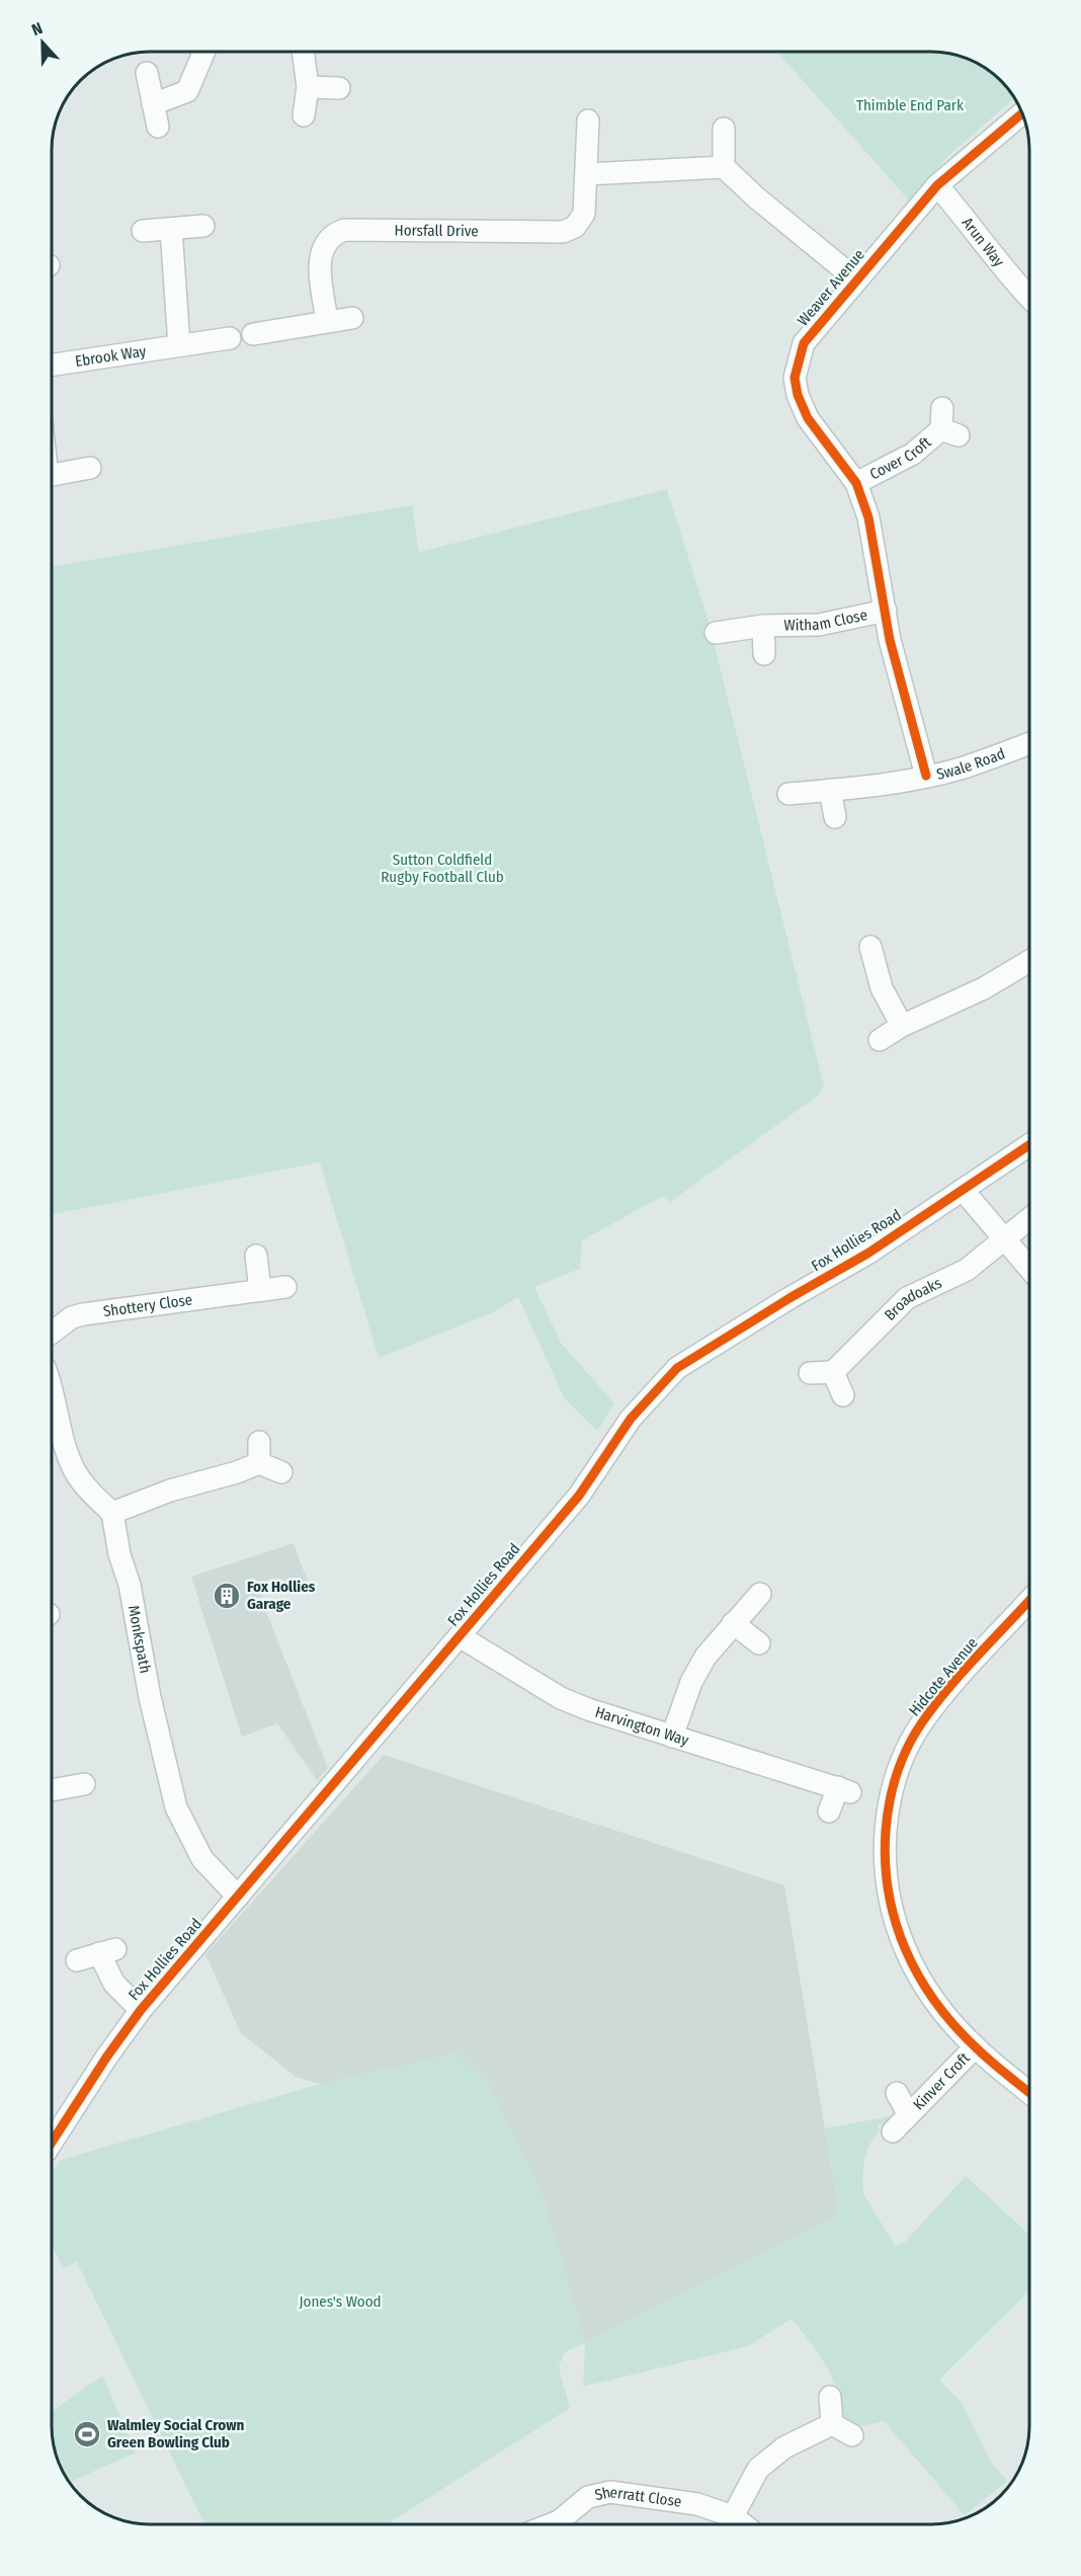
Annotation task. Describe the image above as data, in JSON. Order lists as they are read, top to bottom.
{
  "streets": {
    "street": [
      "Horsfall Drive",
      "Arun Way",
      "Weaver Avenue",
      "Ebrook Way",
      "Cover Croft",
      "Witham Close",
      "Swale Road",
      "Fox Hollies Road",
      "Broadoaks",
      "Shottery Close",
      "Monkspath",
      "Hidcote Avenue",
      "Harvington Way",
      "Kinver Croft",
      "Sherratt Close"
    ]
  },
  "crossings": [
    ["Arun Way", "Weaver Avenue"],
    ["Weaver Avenue", "Cover Croft"],
    ["Weaver Avenue", "Witham Close"],
    ["Weaver Avenue", "Swale Road"],
    ["Fox Hollies Road", "Monkspath"],
    ["Fox Hollies Road", "Harvington Way"],
    ["Hidcote Avenue", "Kinver Croft"]
  ],
  "parks": ["Thimble End Park", "Sutton Coldfield Rugby Football Club", "Jones's Wood"],
  "places": {
    "building": ["Fox Hollies Garage"],
    "sports": ["Walmley Social Crown Green Bowling Club"]
  },
  "north": "top"
}
